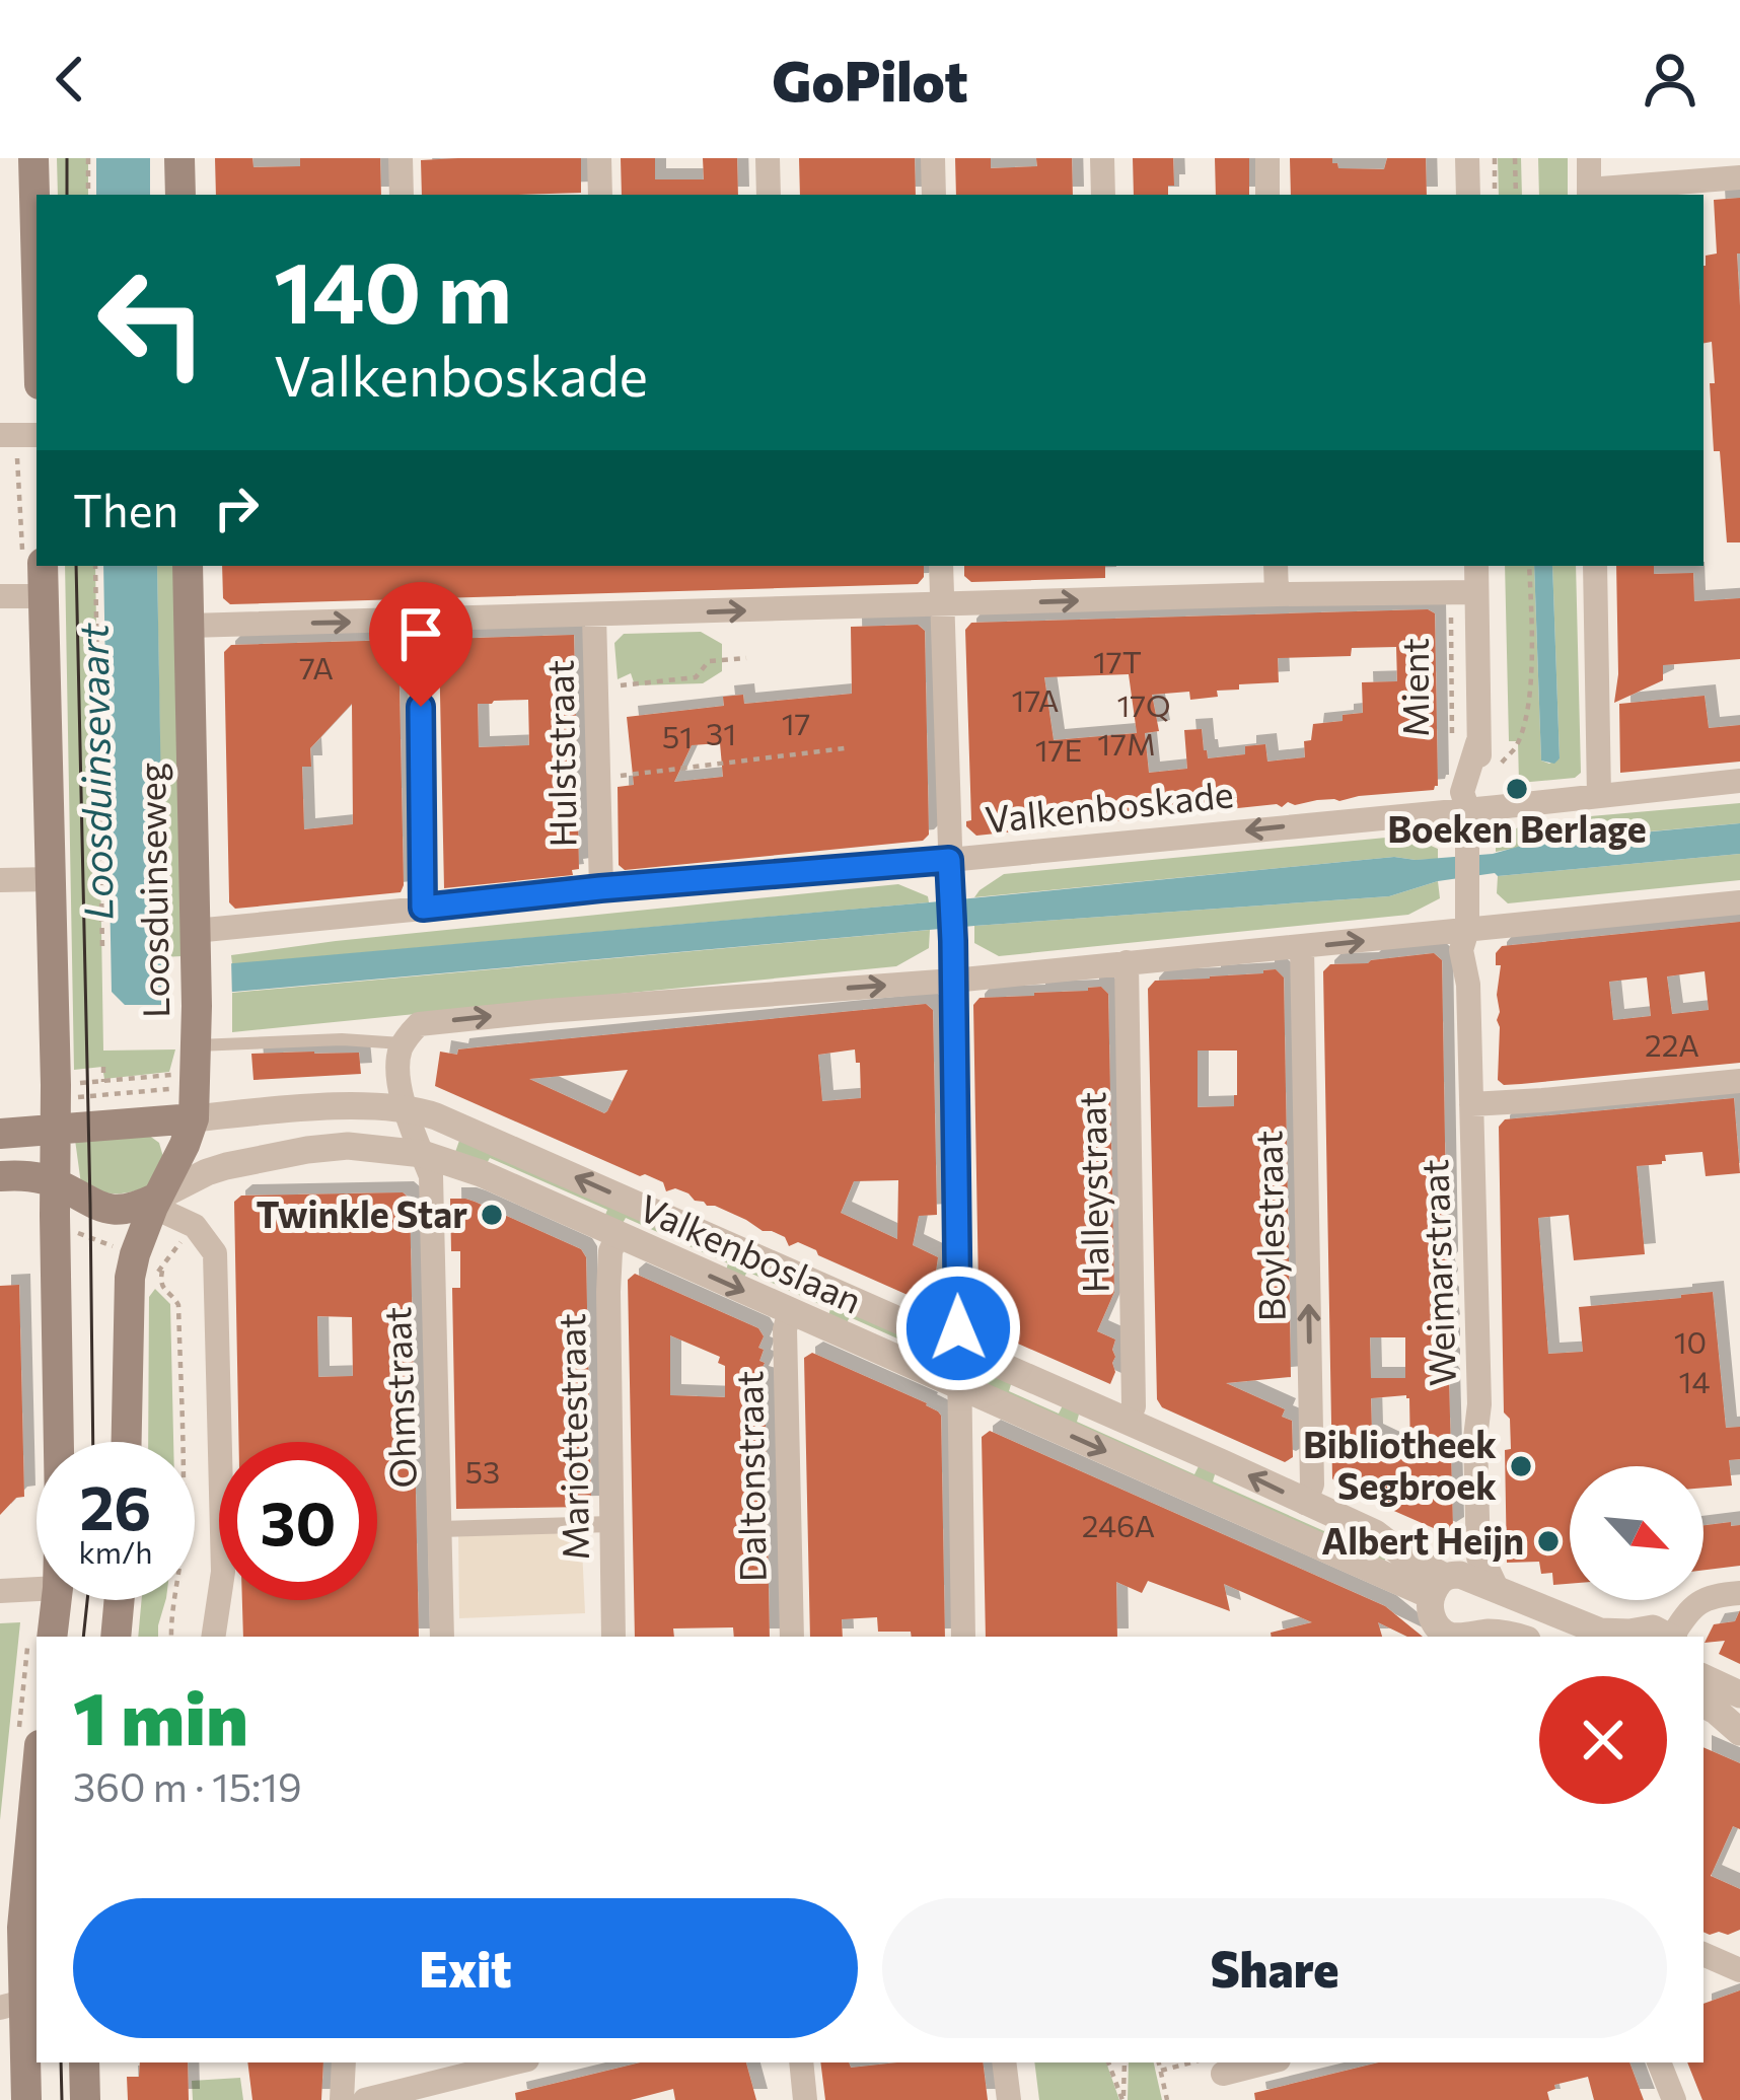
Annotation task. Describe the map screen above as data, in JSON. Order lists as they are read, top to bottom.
{
  "streets": {
    "main road": ["Loosduinseweg"],
    "street": [
      "Mient",
      "Hulststraat",
      "Valkenboskade",
      "Halleystraat",
      "Boylestraat",
      "Valkenboslaan",
      "Weimarstraat",
      "Ohmstraat",
      "Mariottestraat",
      "Daltonstraat"
    ]
  },
  "crossings": [
    ["Mient", "Valkenboskade"],
    ["Mient", "Weimarstraat"],
    ["Hulststraat", "Valkenboskade"],
    ["Valkenboskade", "Loosduinseweg"],
    ["Valkenboskade", "Weimarstraat"],
    ["Loosduinseweg", "Valkenboslaan"],
    ["Halleystraat", "Valkenboslaan"],
    ["Boylestraat", "Valkenboslaan"],
    ["Valkenboslaan", "Weimarstraat"],
    ["Valkenboslaan", "Ohmstraat"],
    ["Valkenboslaan", "Mariottestraat"],
    ["Valkenboslaan", "Daltonstraat"]
  ],
  "one_way": ["Boylestraat"],
  "water": ["Loosduinsevaart"],
  "places": [
    "Boeken Berlage",
    "Twinkle Star",
    "Bibliotheek Segbroek",
    "Albert Heijn"
  ],
  "house_numbers": [
    "17T",
    "7A",
    "17A",
    "17Q",
    "17",
    "31",
    "51",
    "17M",
    "17E",
    "22A",
    "10",
    "14",
    "53",
    "246A"
  ],
  "north": "bottom right",
  "page": {
    "header": "GoPilot",
    "turn": ["140 m", "Valkenboskade"],
    "then": "Then",
    "speed": "26 km/h",
    "limit": "30",
    "heading": ["1 min", "360 m · 15:19"],
    "buttons": ["Exit", "Share"]
  }
}
